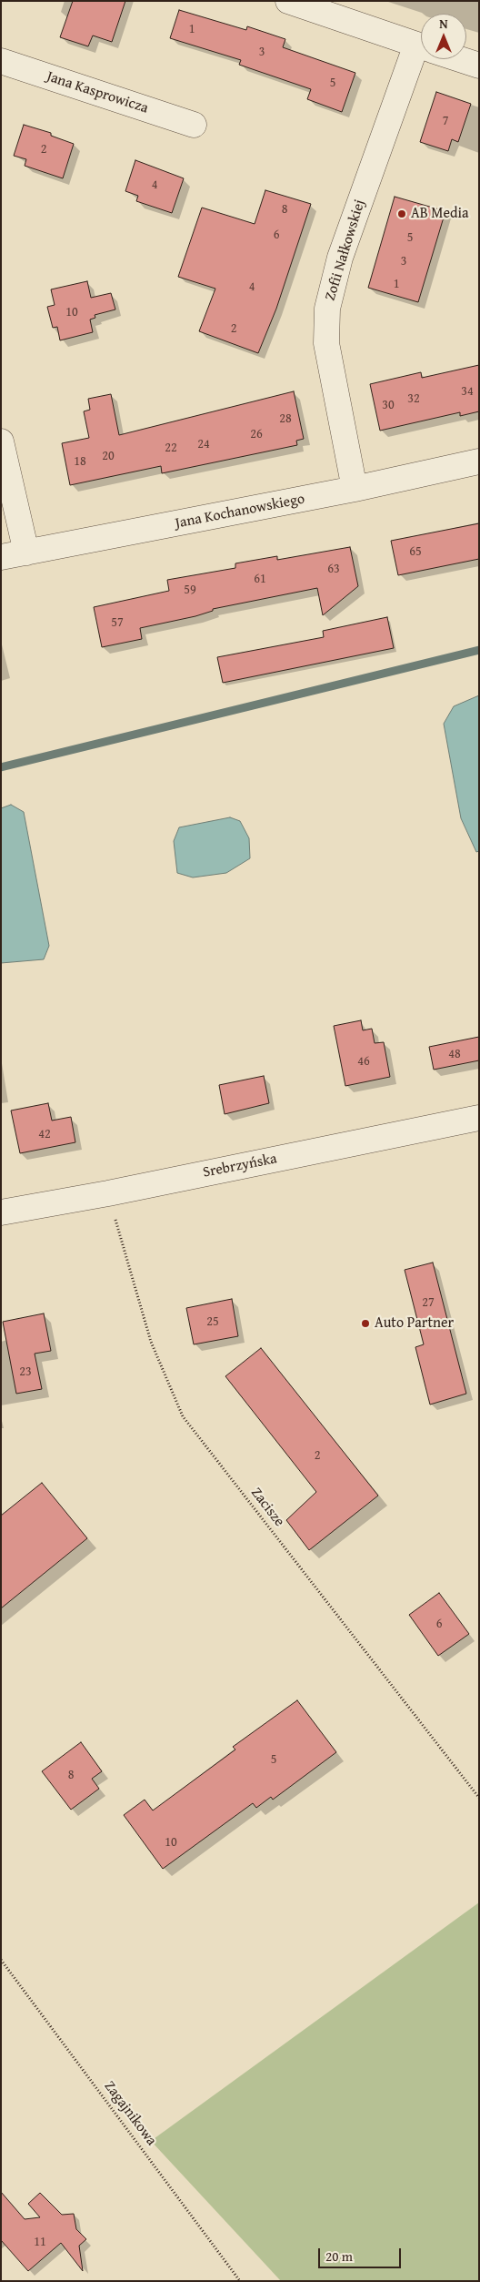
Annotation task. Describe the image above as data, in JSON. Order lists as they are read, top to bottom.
{
  "streets": {
    "street": [
      "Jana Kasprowicza",
      "Zofii Nałkowskiej",
      "Jana Kochanowskiego",
      "Srebrzyńska"
    ],
    "path": ["Zacisze", "Zagajnikowa"]
  },
  "crossings": [
    ["Zofii Nałkowskiej", "Jana Kochanowskiego"],
    ["Srebrzyńska", "Zacisze"]
  ],
  "places": ["AB Media", "Auto Partner"],
  "house_numbers": [
    "1",
    "3",
    "5",
    "7",
    "2",
    "4",
    "8",
    "6",
    "5",
    "3",
    "1",
    "4",
    "10",
    "2",
    "34",
    "32",
    "30",
    "28",
    "26",
    "24",
    "22",
    "20",
    "18",
    "65",
    "63",
    "61",
    "59",
    "57",
    "48",
    "46",
    "42",
    "27",
    "25",
    "23",
    "2",
    "6",
    "5",
    "8",
    "10",
    "11"
  ],
  "scale_bar": "20 m",
  "north": "top"
}
